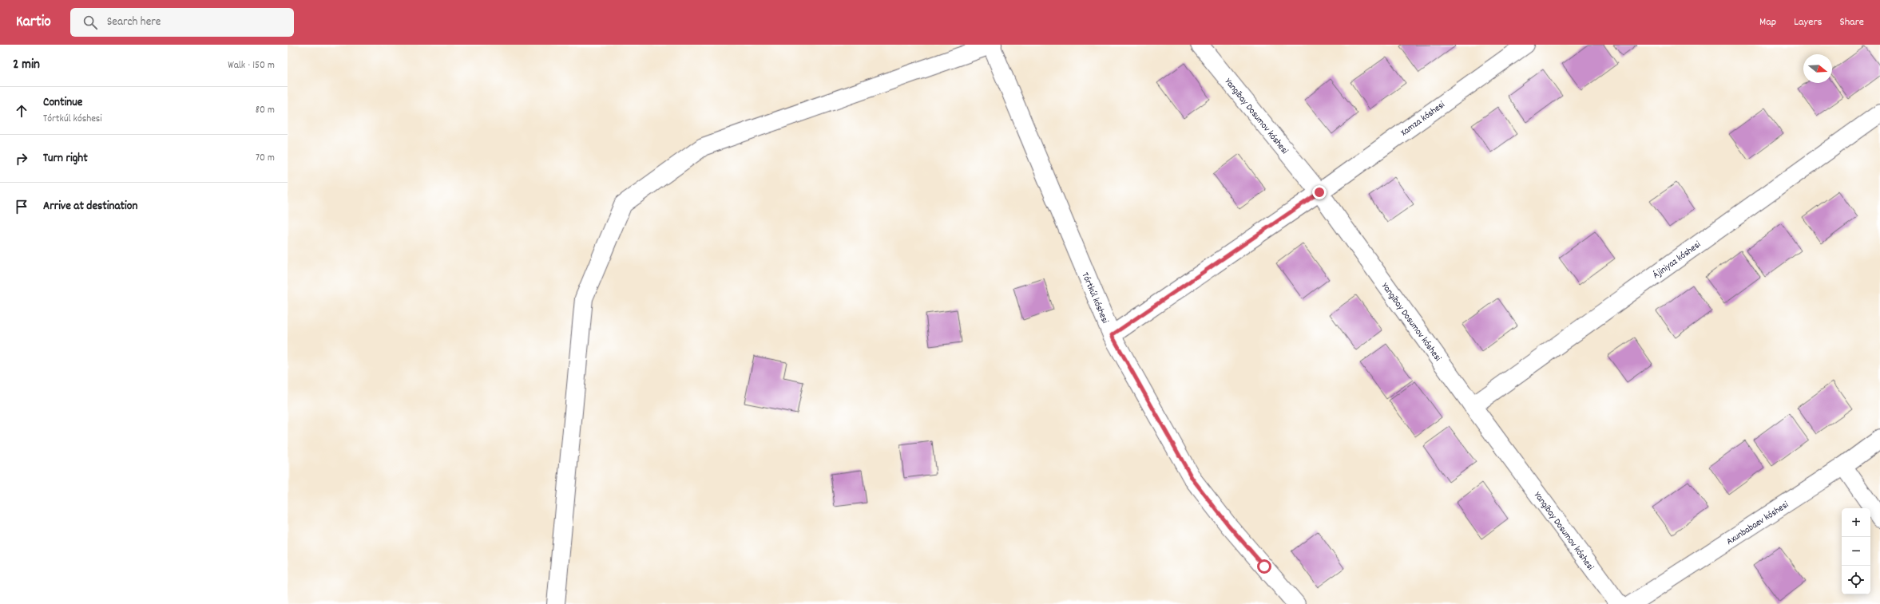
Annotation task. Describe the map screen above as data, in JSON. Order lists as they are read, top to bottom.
{
  "streets": {
    "street": [
      "Yangibay Dosumov kóshesi",
      "Xamza kóshesi",
      "Ájiniyaz kóshesi",
      "Tórtkúl kóshesi",
      "Axunbabaev kóshesi"
    ]
  },
  "crossings": [
    ["Yangibay Dosumov kóshesi", "Xamza kóshesi"],
    ["Yangibay Dosumov kóshesi", "Ájiniyaz kóshesi"],
    ["Xamza kóshesi", "Tórtkúl kóshesi"]
  ],
  "north": "right",
  "page": {
    "header": "Kartio",
    "search": "Search here",
    "nav": ["Map", "Layers", "Share"],
    "heading": ["2 min", "Walk · 150 m"],
    "list": [
      ["Continue", "Tórtkúl kóshesi", "80 m"],
      ["Turn right", "70 m"],
      "Arrive at destination"
    ],
    "map_buttons": ["+", "−"]
  }
}
